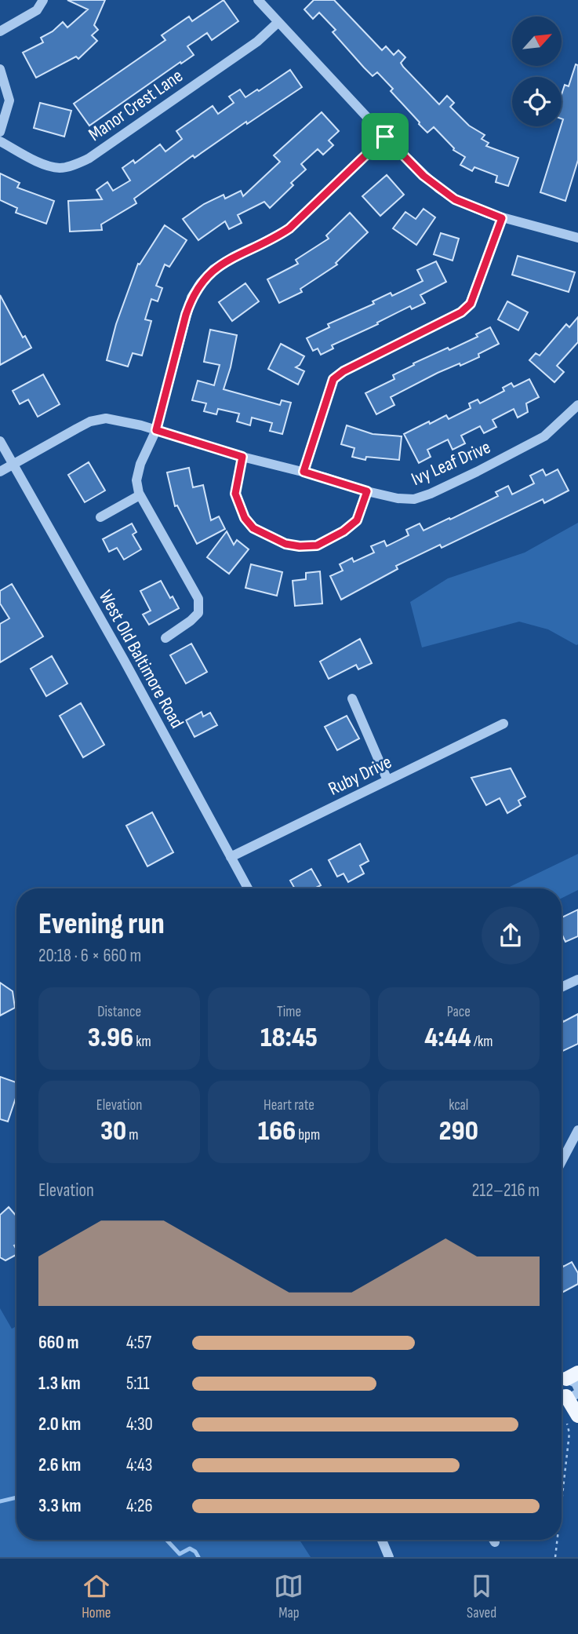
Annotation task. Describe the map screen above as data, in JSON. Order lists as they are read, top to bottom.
{
  "streets": {
    "street": [
      "Manor Crest Lane",
      "Ivy Leaf Drive",
      "West Old Baltimore Road",
      "Ruby Drive"
    ]
  },
  "crossings": [
    ["Ivy Leaf Drive", "West Old Baltimore Road"],
    ["West Old Baltimore Road", "Ruby Drive"]
  ],
  "north": "top right",
  "page": {
    "heading": ["Evening run", "20:18 · 6 × 660 m"],
    "stats": [
      ["Distance", "3.96 km"],
      ["Time", "18:45"],
      ["Pace", "4:44 /km"],
      ["Elevation", "30 m"],
      ["Heart rate", "166 bpm"],
      ["kcal", "290"]
    ],
    "chart": ["Elevation", "212–216 m"],
    "list": [
      {
        "name": "660 m",
        "note": "4:57"
      },
      {
        "name": "1.3 km",
        "note": "5:11"
      },
      {
        "name": "2.0 km",
        "note": "4:30"
      },
      {
        "name": "2.6 km",
        "note": "4:43"
      },
      {
        "name": "3.3 km",
        "note": "4:26"
      }
    ],
    "tabs": ["Home", "Map", "Saved"]
  }
}
